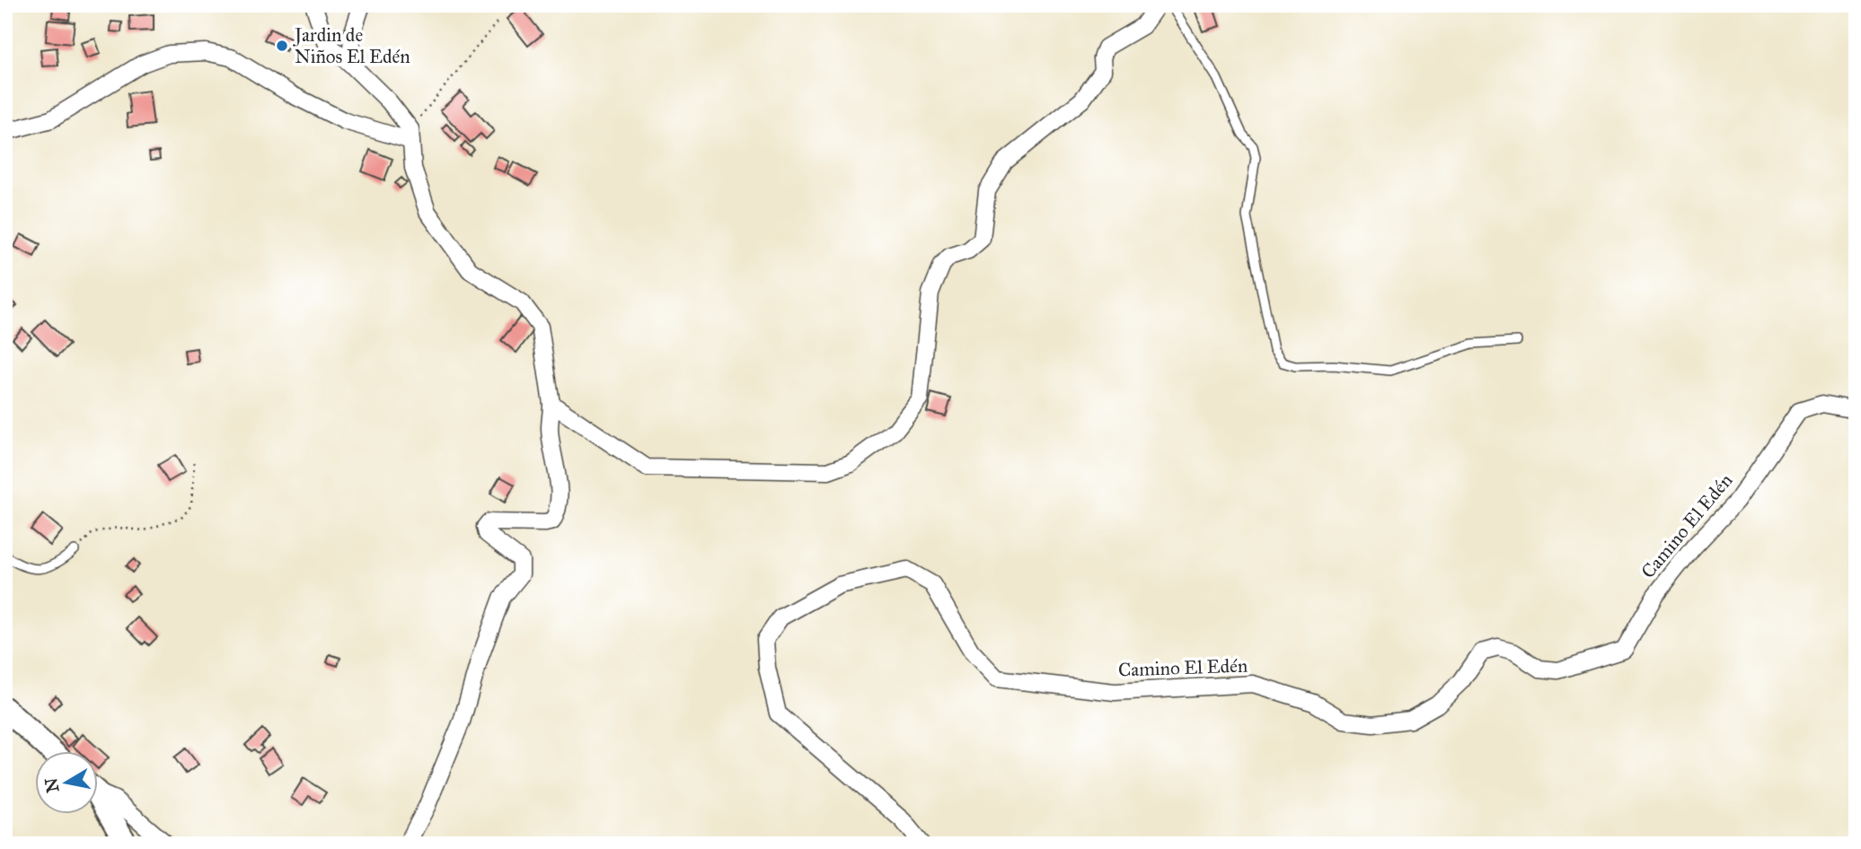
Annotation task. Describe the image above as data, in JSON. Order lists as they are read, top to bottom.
{
  "streets": {
    "street": ["Camino El Edén"]
  },
  "places": ["Jardin de Niños El Edén"],
  "north": "left"
}
